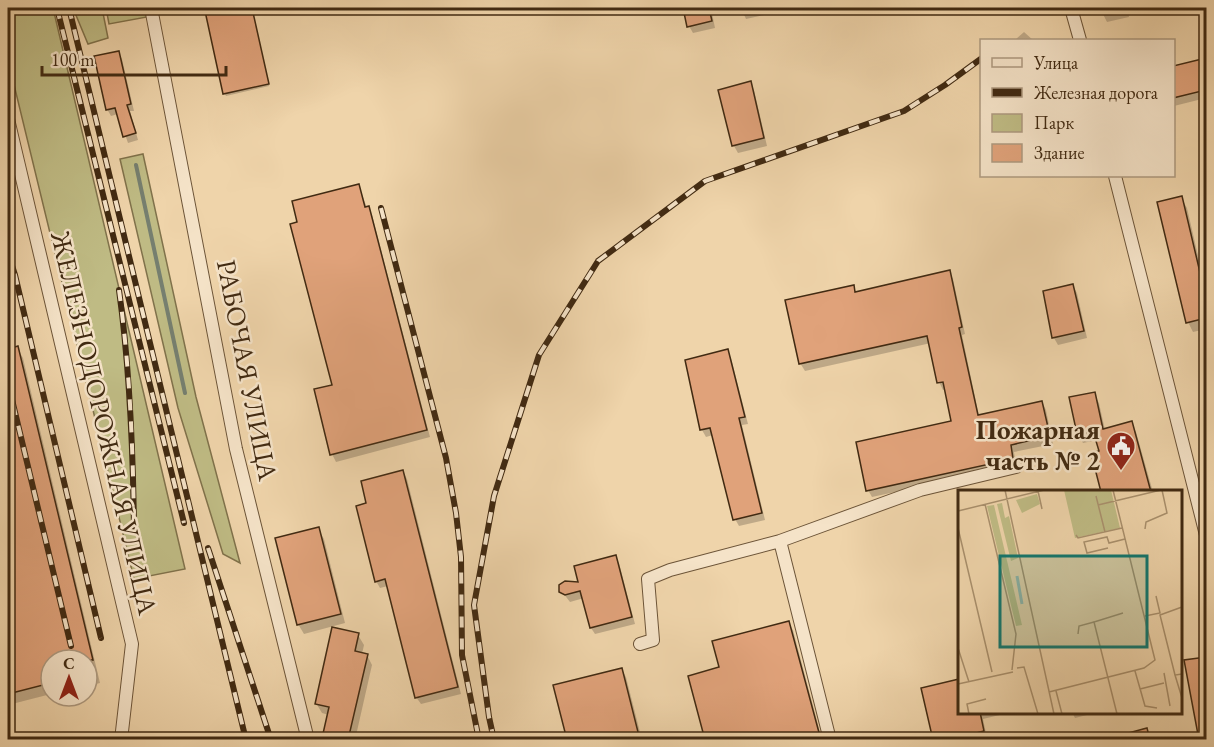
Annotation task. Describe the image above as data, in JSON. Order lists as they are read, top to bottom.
{
  "streets": {
    "street": ["РАБОЧАЯ УЛИЦА", "ЖЕЛЕЗНОДОРОЖНАЯ УЛИЦА"]
  },
  "places": {
    "public building": ["Пожарная часть № 2"]
  },
  "legend": [
    "Улица",
    "Железная дорога",
    "Парк",
    "Здание"
  ],
  "scale_bar": "100 m",
  "north": "top"
}
